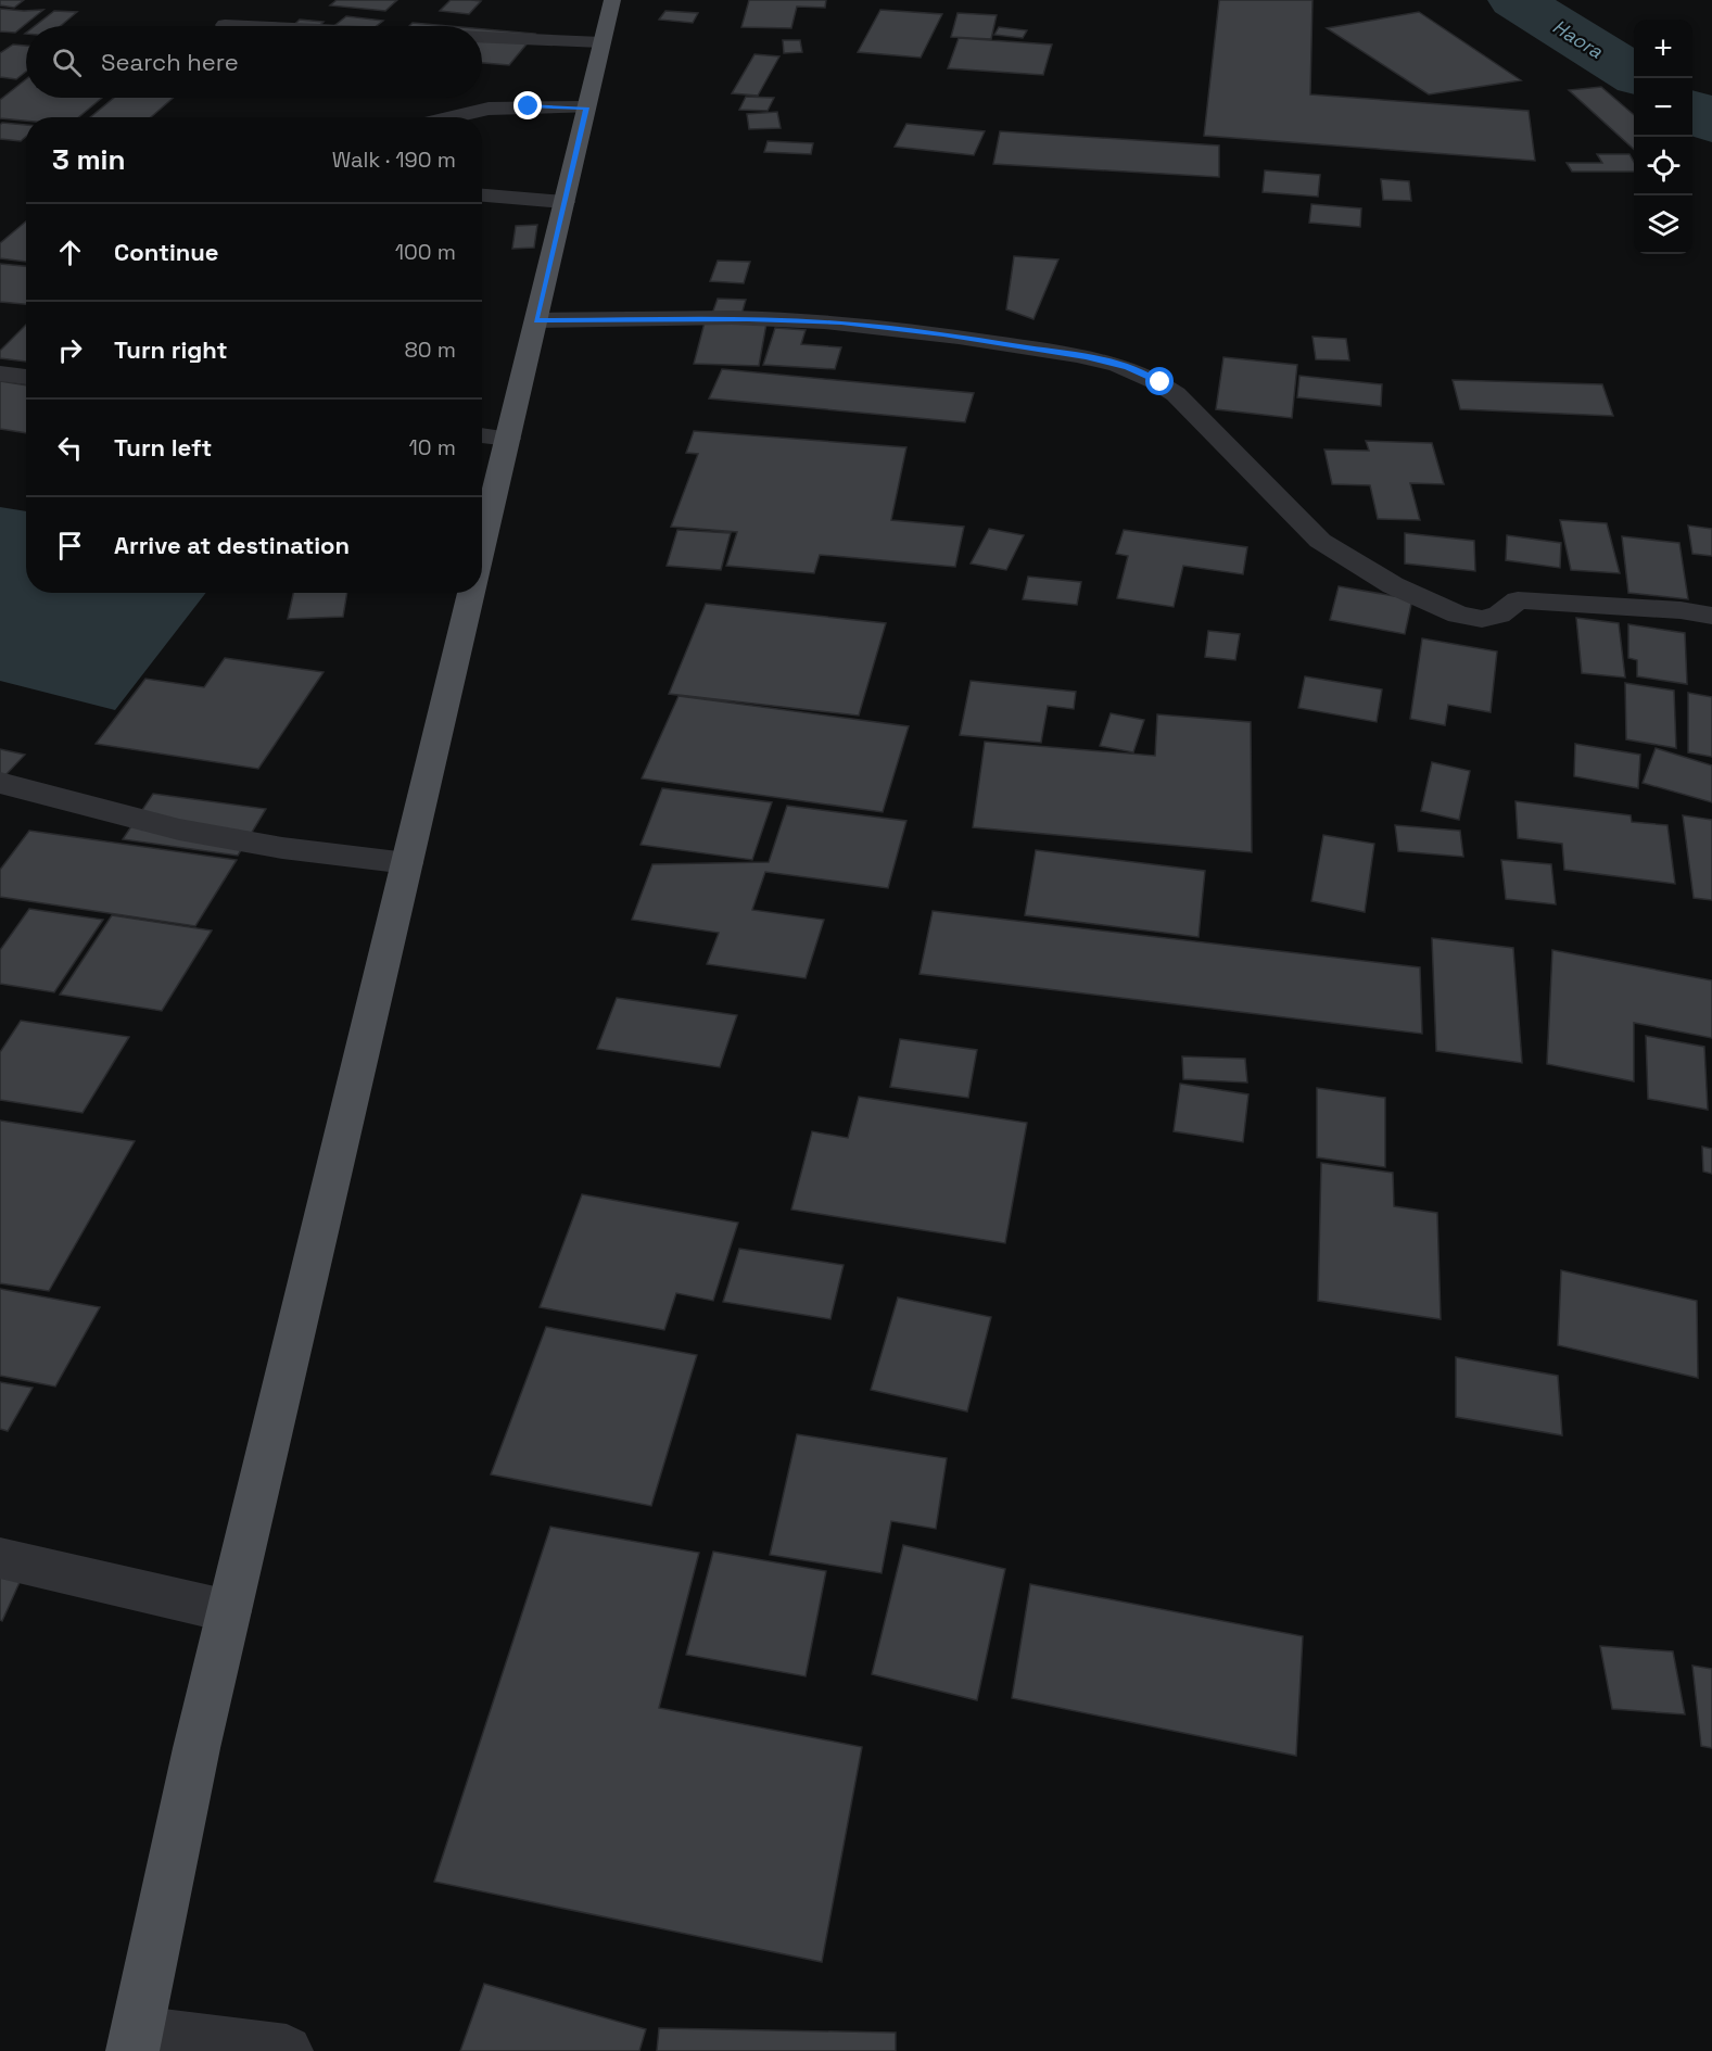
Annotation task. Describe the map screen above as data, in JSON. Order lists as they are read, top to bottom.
{
  "water": ["Haora"],
  "page": {
    "map_buttons": ["+", "−"],
    "search": "Search here",
    "heading": ["3 min", "Walk · 190 m"],
    "list": [
      ["Continue", "100 m"],
      ["Turn right", "80 m"],
      ["Turn left", "10 m"],
      "Arrive at destination"
    ]
  }
}
